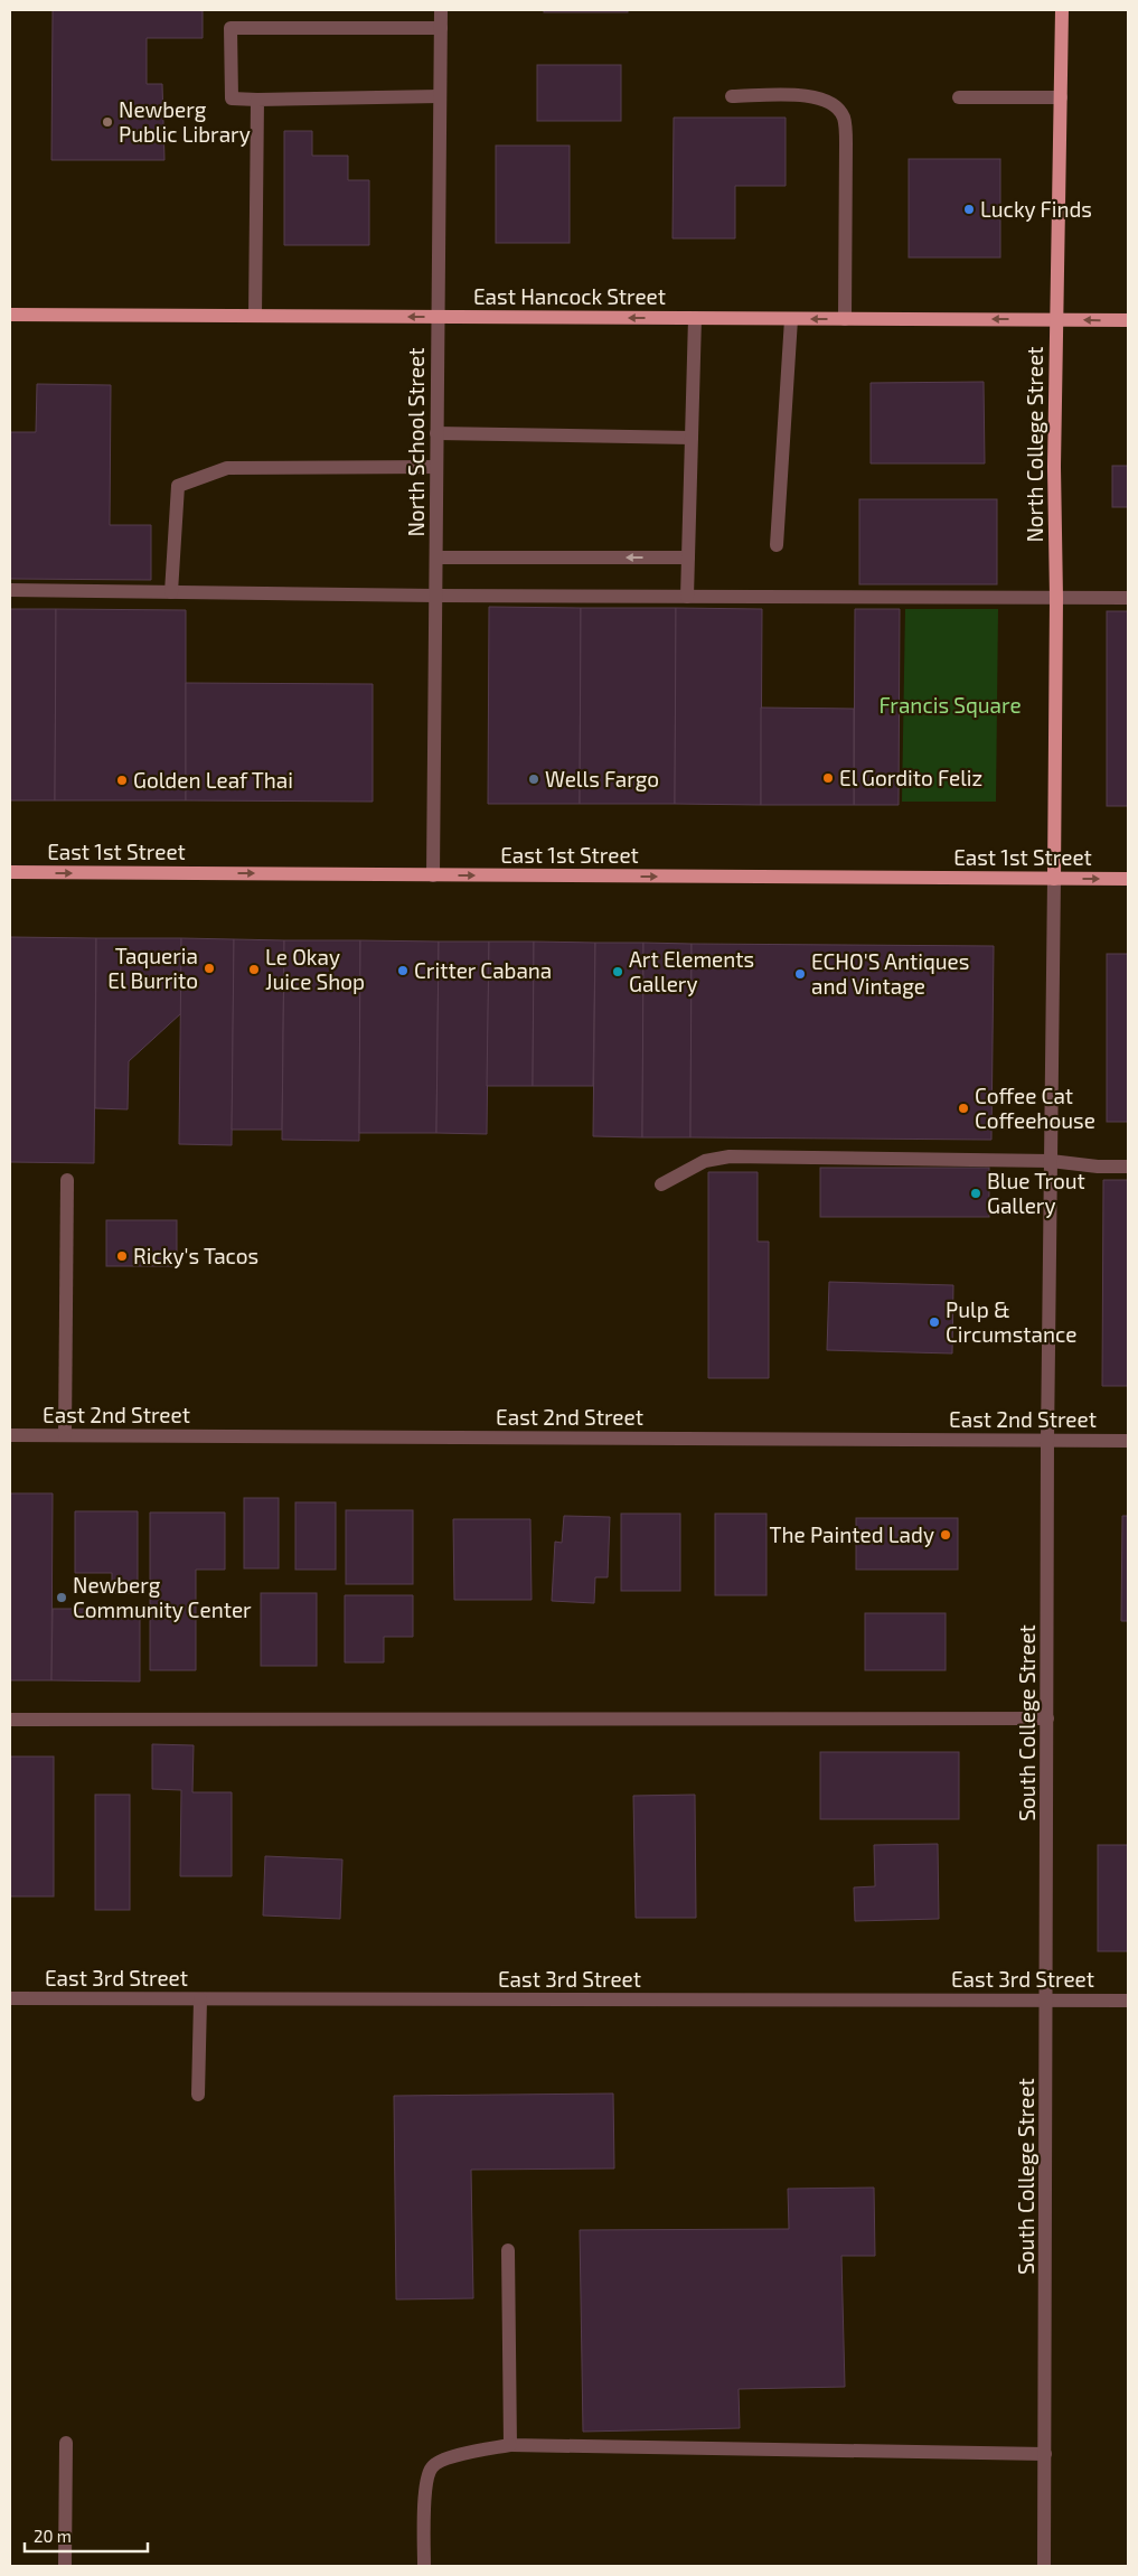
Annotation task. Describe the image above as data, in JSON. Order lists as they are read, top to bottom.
{
  "streets": {
    "main road": ["East Hancock Street", "North College Street", "East 1st Street"],
    "street": [
      "North School Street",
      "East 2nd Street",
      "South College Street",
      "East 3rd Street"
    ]
  },
  "crossings": [
    ["East Hancock Street", "North School Street"],
    ["East Hancock Street", "North College Street"],
    ["North School Street", "East 1st Street"],
    ["North College Street", "East 1st Street"],
    ["North College Street", "South College Street"],
    ["East 1st Street", "South College Street"],
    ["East 2nd Street", "South College Street"],
    ["South College Street", "East 3rd Street"]
  ],
  "one_way": ["East Hancock Street", "East 1st Street"],
  "parks": ["Francis Square"],
  "places": [
    "Newberg Public Library",
    "Lucky Finds",
    "El Gordito Feliz",
    "Wells Fargo",
    "Golden Leaf Thai",
    "Taqueria El Burrito",
    "Le Okay Juice Shop",
    "Critter Cabana",
    "Art Elements Gallery",
    "ECHO'S Antiques and Vintage",
    "Coffee Cat Coffeehouse",
    "Blue Trout Gallery",
    "Ricky's Tacos",
    "Pulp & Circumstance",
    "The Painted Lady",
    "Newberg Community Center"
  ],
  "scale_bar": "20 m"
}
